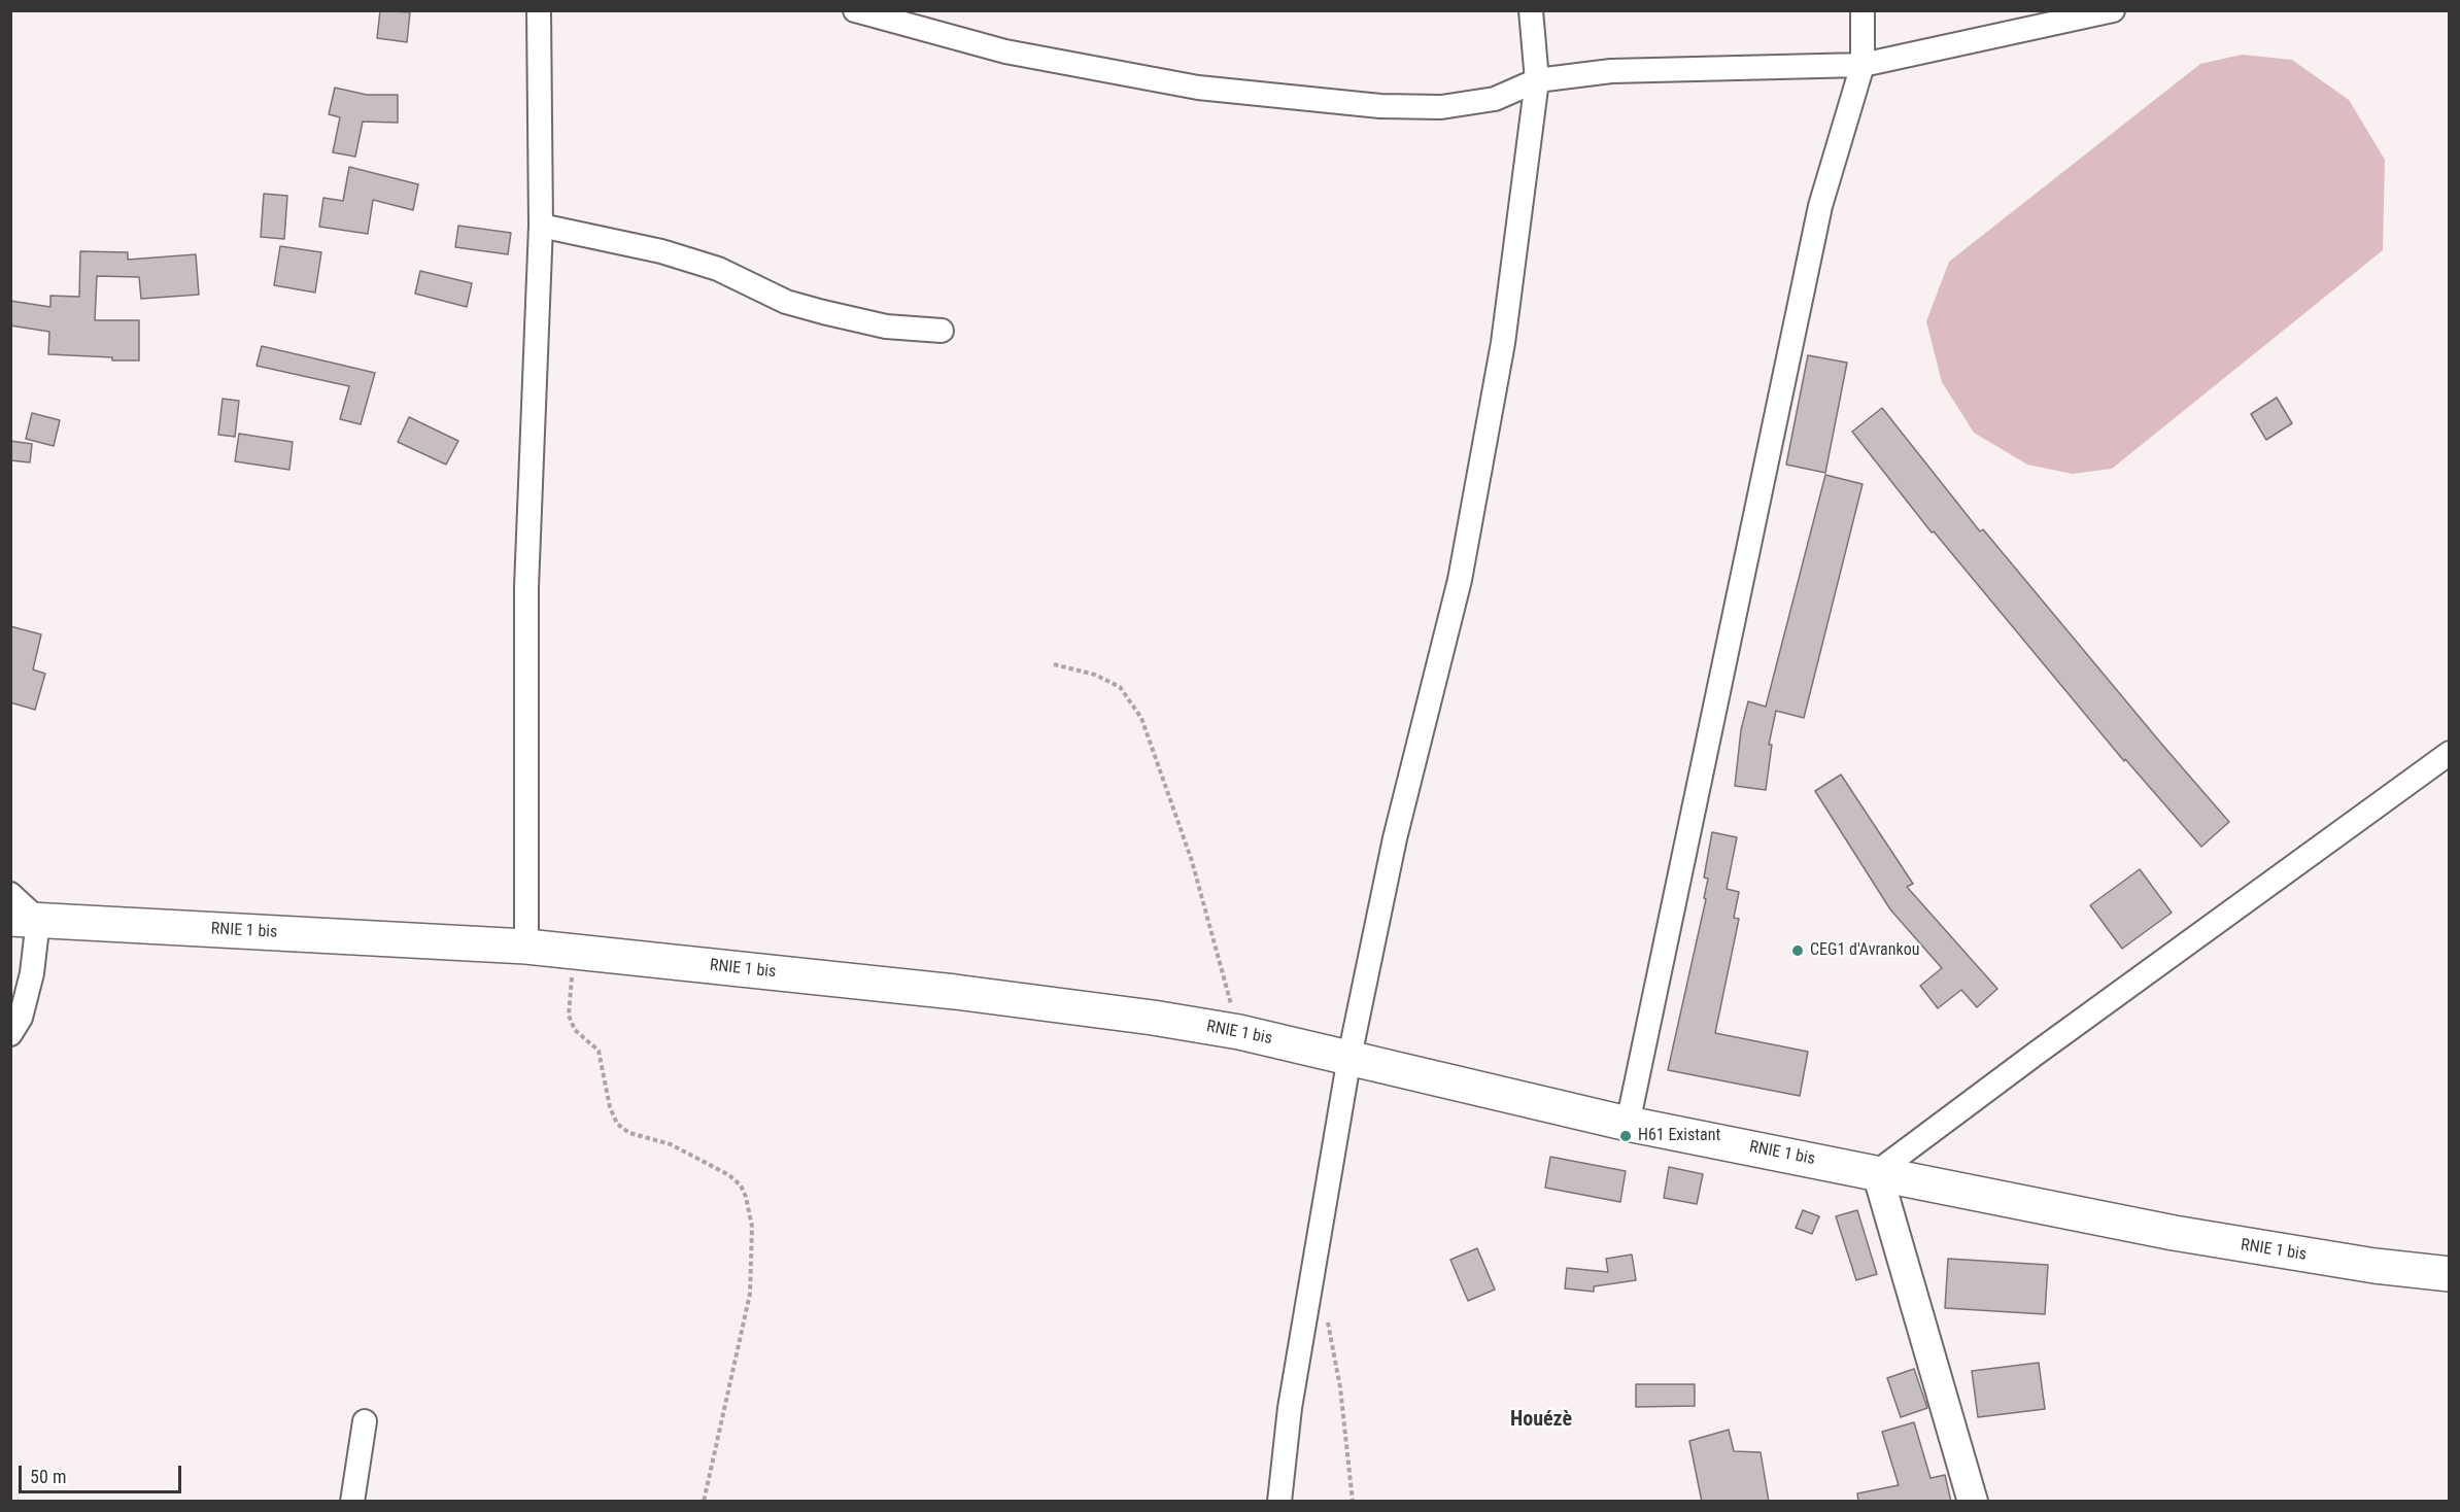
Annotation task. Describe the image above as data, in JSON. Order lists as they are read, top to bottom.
{
  "streets": {
    "main road": ["RNIE 1 bis"]
  },
  "districts": ["Houézè"],
  "places": ["CEG1 d'Avrankou", "H61 Existant"],
  "scale_bar": "50 m"
}
